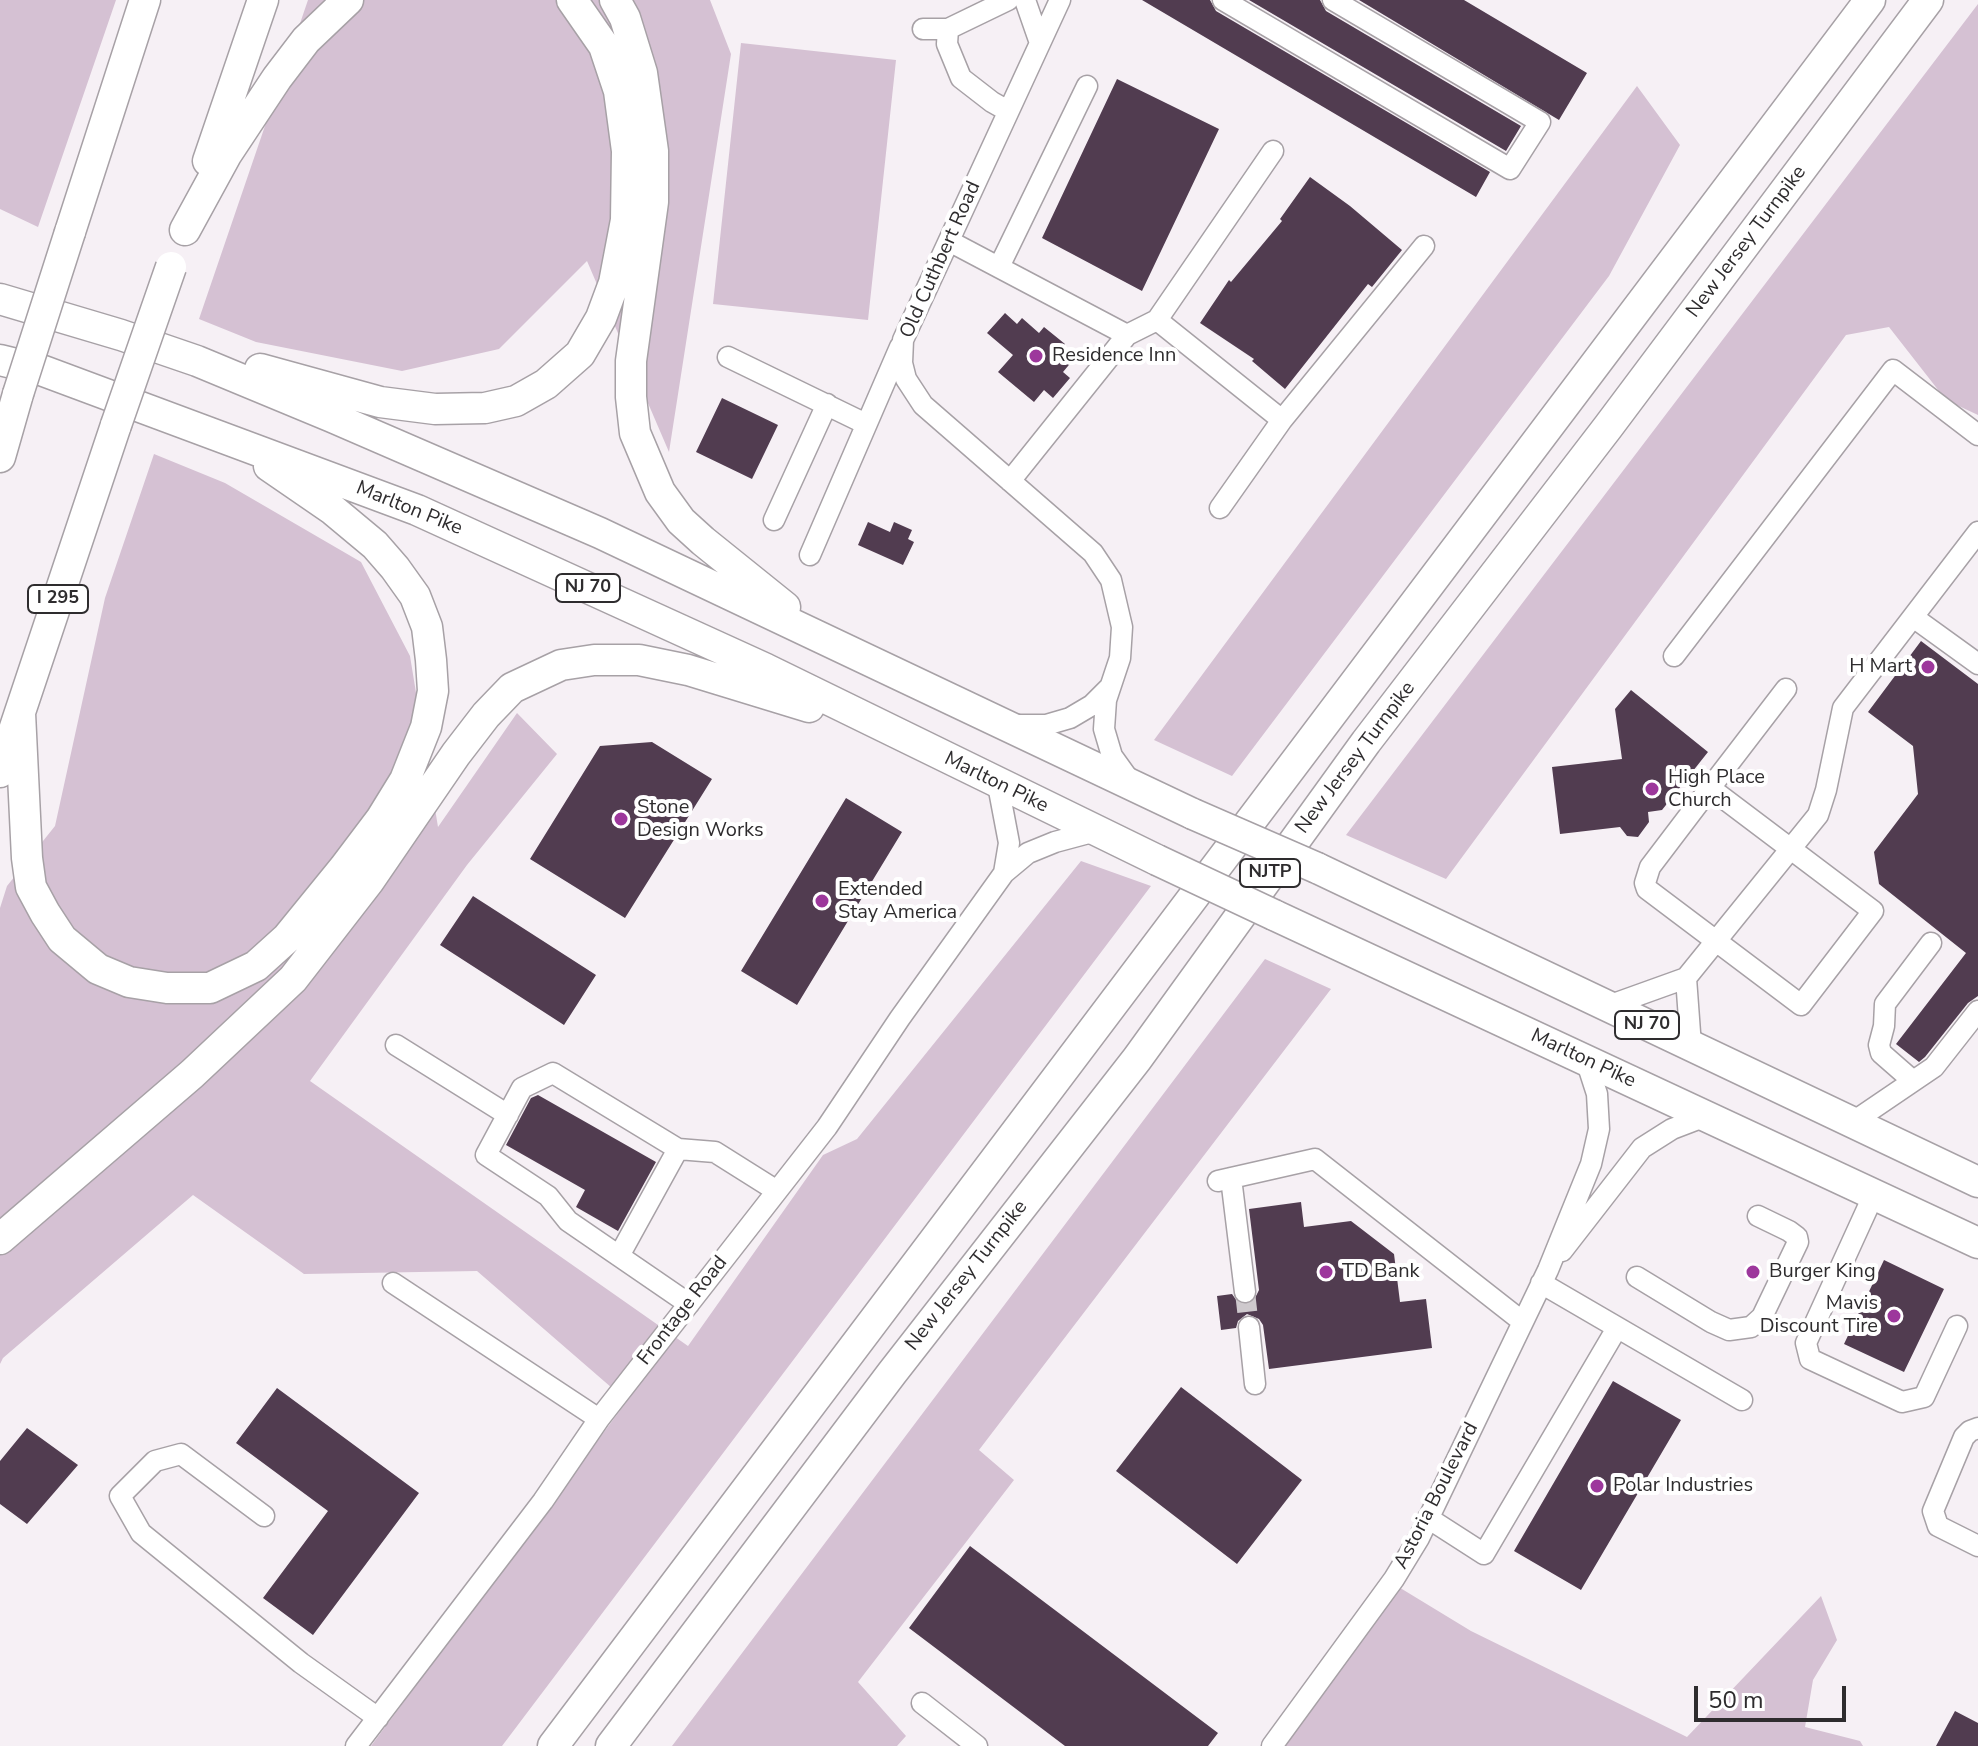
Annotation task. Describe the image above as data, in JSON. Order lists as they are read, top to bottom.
{
  "streets": {
    "highway": [
      "New Jersey Turnpike",
      "Marlton Pike",
      "NJ 70",
      "I 295",
      "NJTP"
    ],
    "street": ["Old Cuthbert Road", "Frontage Road", "Astoria Boulevard"]
  },
  "crossings": [
    ["Old Cuthbert Road", "NJ 70"],
    ["Marlton Pike", "Frontage Road"],
    ["Marlton Pike", "Astoria Boulevard"]
  ],
  "places": [
    "Residence Inn",
    "H Mart",
    "High Place Church",
    "Stone Design Works",
    "Extended Stay America",
    "TD Bank",
    "Burger King",
    "Mavis Discount Tire",
    "Polar Industries"
  ],
  "scale_bar": "50 m"
}
